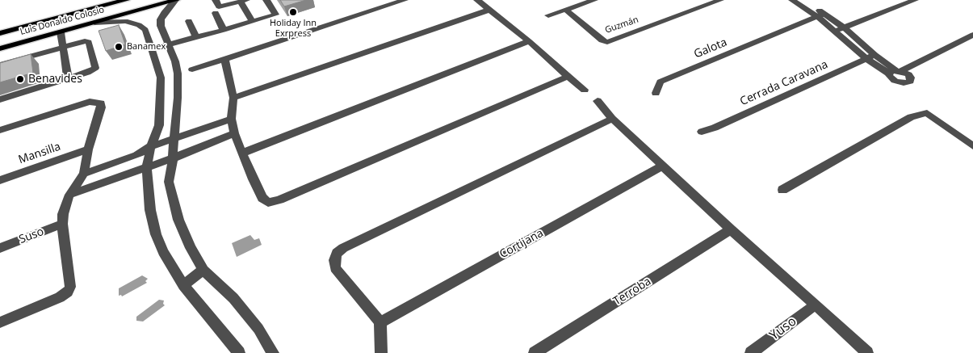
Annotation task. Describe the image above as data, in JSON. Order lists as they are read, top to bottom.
{
  "streets": {
    "main road": ["Luis Donaldo Colosio"],
    "street": [
      "Guzmán",
      "Galota",
      "Cerrada Caravana",
      "Mansilla",
      "Suso",
      "Cortijana",
      "Terroba",
      "Yuso"
    ]
  },
  "places": ["Holiday Inn Exrpress", "Banamex", "Benavides"]
}
